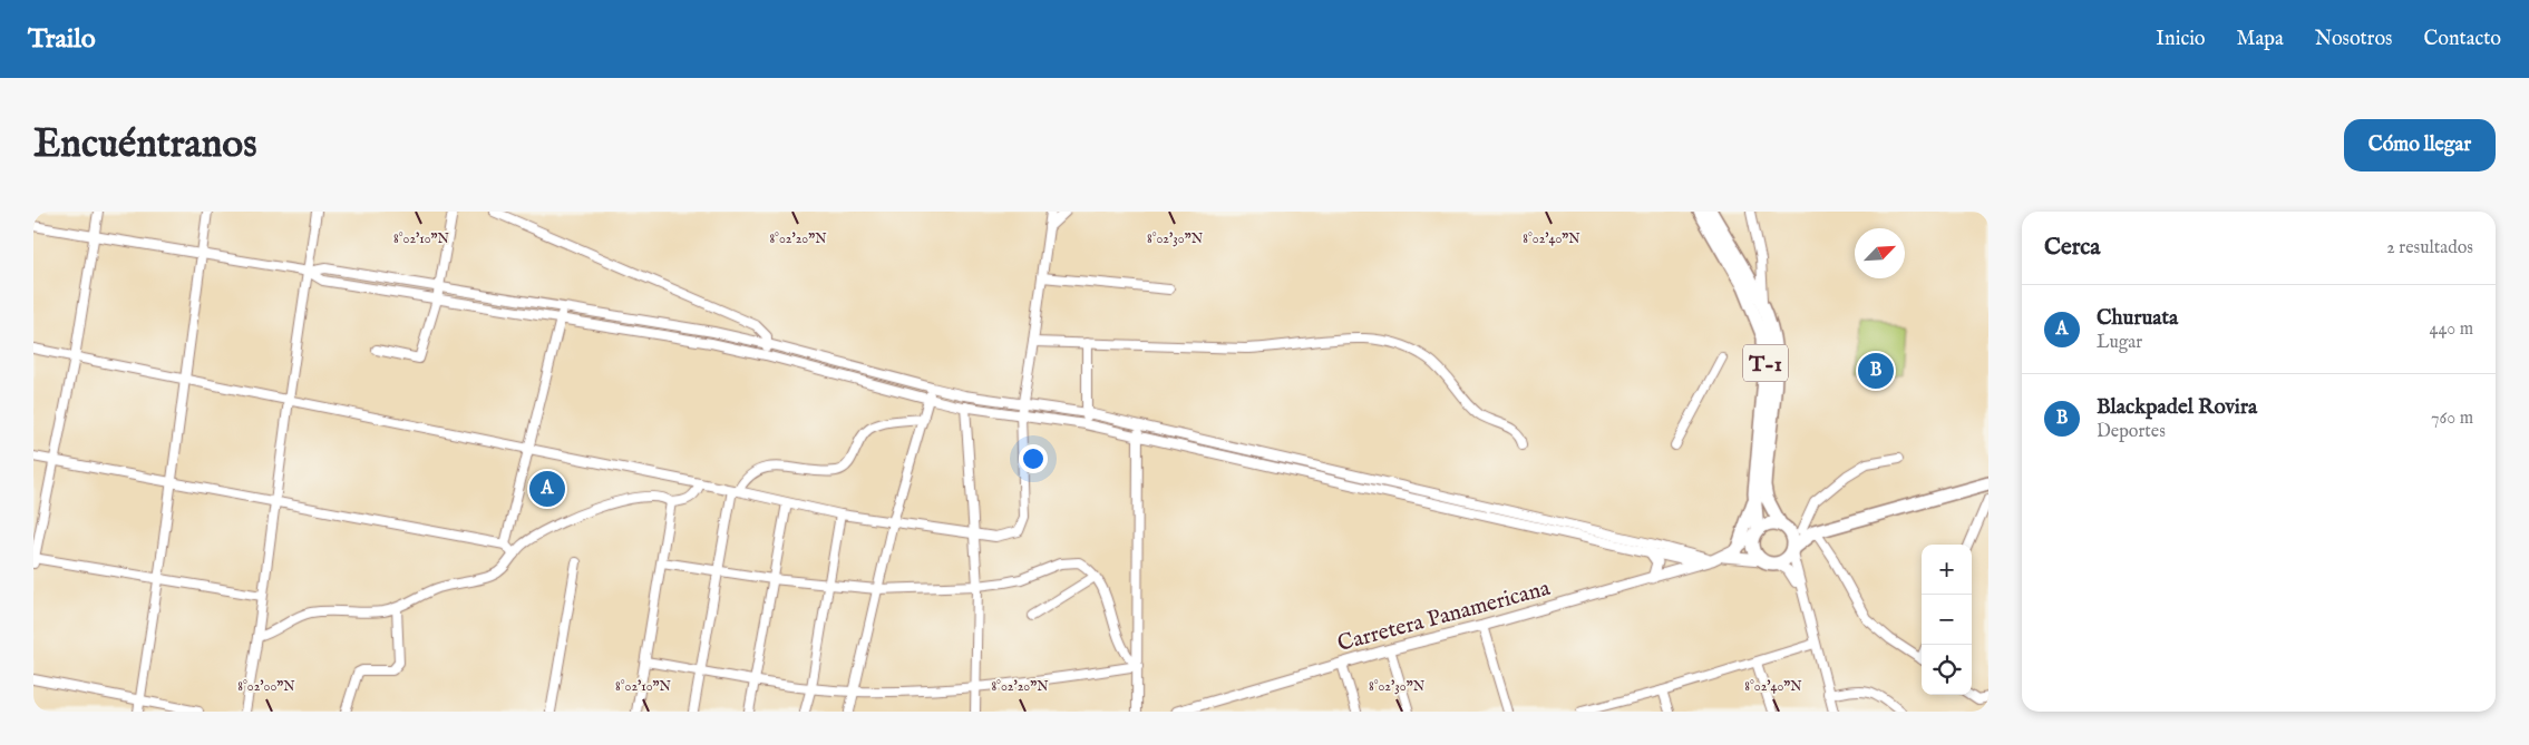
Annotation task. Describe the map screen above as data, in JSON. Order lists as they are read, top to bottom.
{
  "streets": {
    "highway": ["T-1"],
    "main road": ["Carretera Panamericana"]
  },
  "crossings": [
    ["T-1", "Carretera Panamericana"]
  ],
  "north": "top right",
  "page": {
    "header": "Trailo",
    "nav": [
      "Inicio",
      "Mapa",
      "Nosotros",
      "Contacto"
    ],
    "buttons": "Cómo llegar",
    "title": "Encuéntranos",
    "heading": ["Cerca", "2 resultados"],
    "list": [
      {
        "mark": "A",
        "name": "Churuata",
        "note": "Lugar",
        "value": "440 m"
      },
      {
        "mark": "B",
        "name": "Blackpadel Rovira",
        "note": "Deportes",
        "value": "760 m"
      }
    ],
    "pins": ["B", "A"],
    "map_buttons": ["+", "−"]
  },
  "coordinates": [
    "8°02'10\"N",
    "8°02'20\"N",
    "8°02'30\"N",
    "8°02'40\"N",
    "8°02'00\"N"
  ]
}
